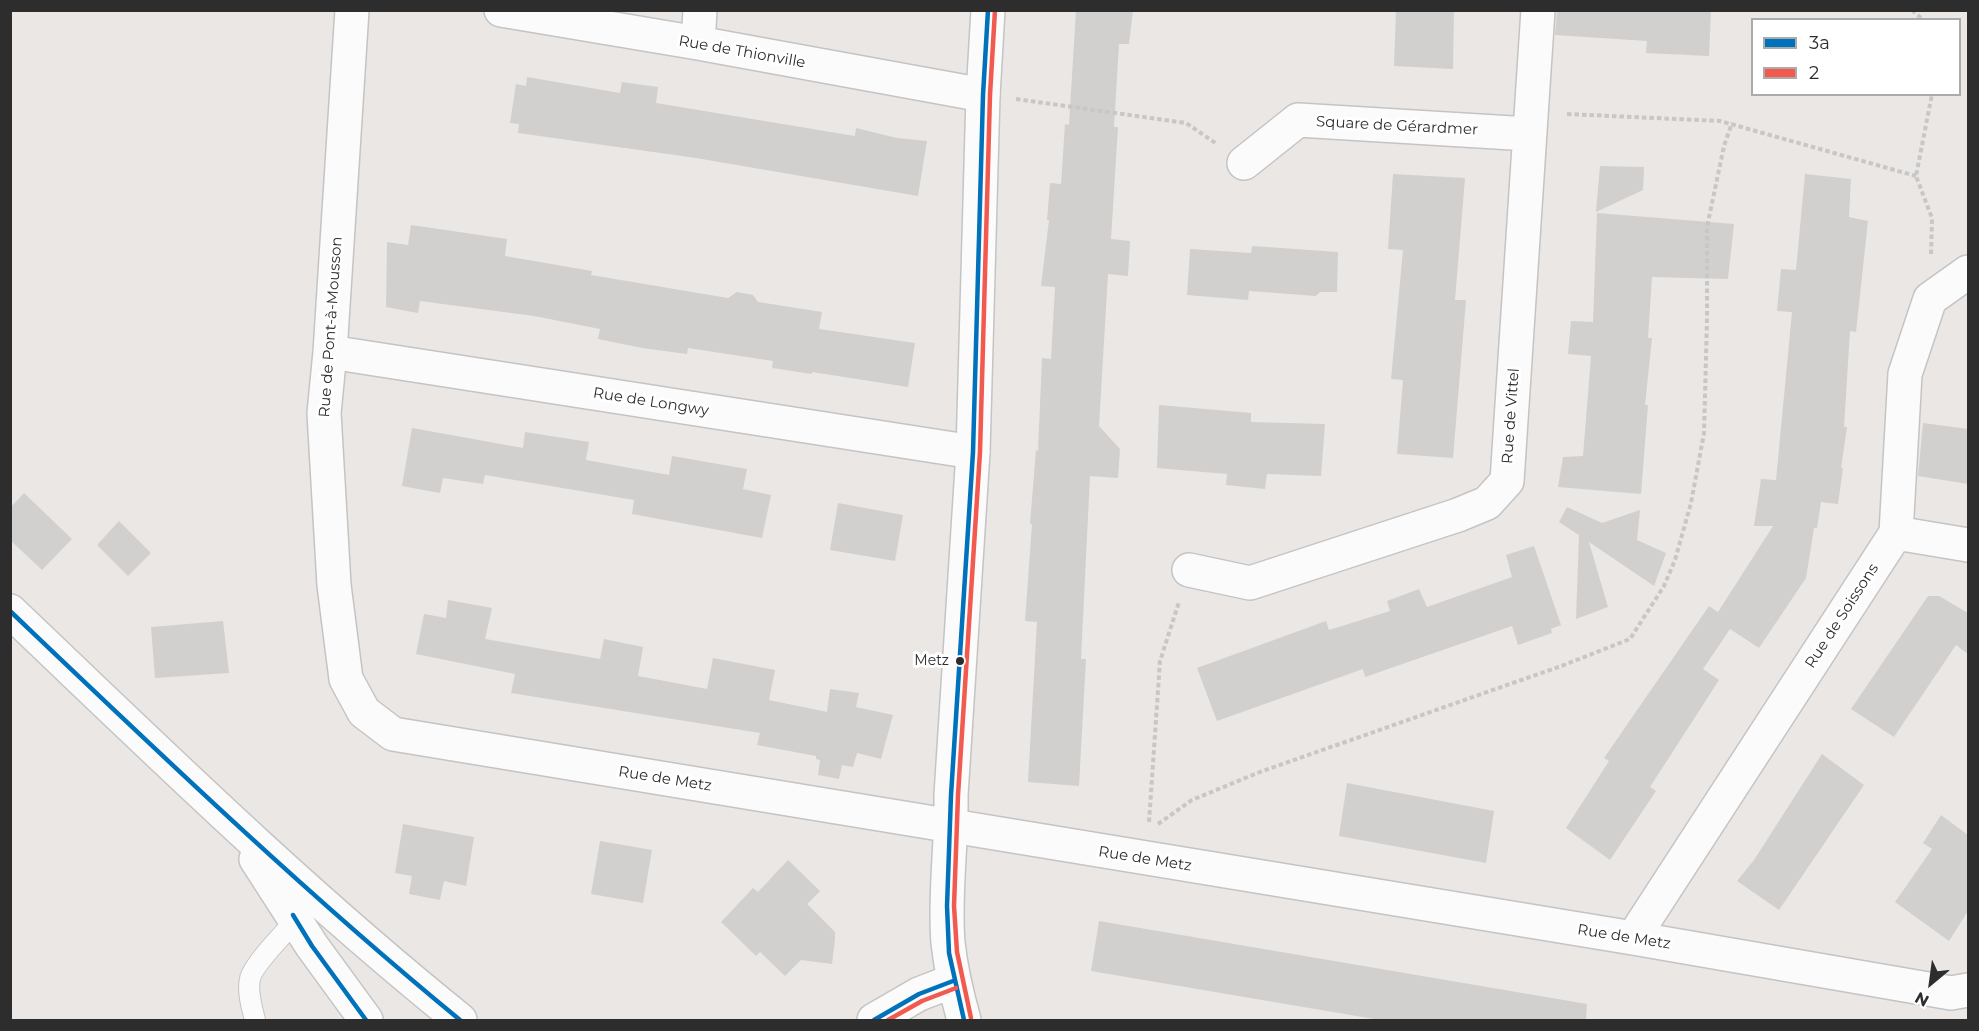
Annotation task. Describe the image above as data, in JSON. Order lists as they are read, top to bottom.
{
  "streets": {
    "street": [
      "Rue de Thionville",
      "Square de Gérardmer",
      "Rue de Pont-à-Mousson",
      "Rue de Longwy",
      "Rue de Vittel",
      "Rue de Soissons",
      "Rue de Metz"
    ]
  },
  "crossings": [
    ["Square de Gérardmer", "Rue de Vittel"],
    ["Rue de Pont-à-Mousson", "Rue de Longwy"],
    ["Rue de Pont-à-Mousson", "Rue de Metz"],
    ["Rue de Soissons", "Rue de Metz"]
  ],
  "places": ["Metz"],
  "lines": ["transit line 3a", "transit line 2"],
  "legend": ["3a", "2"],
  "north": "bottom left"
}
